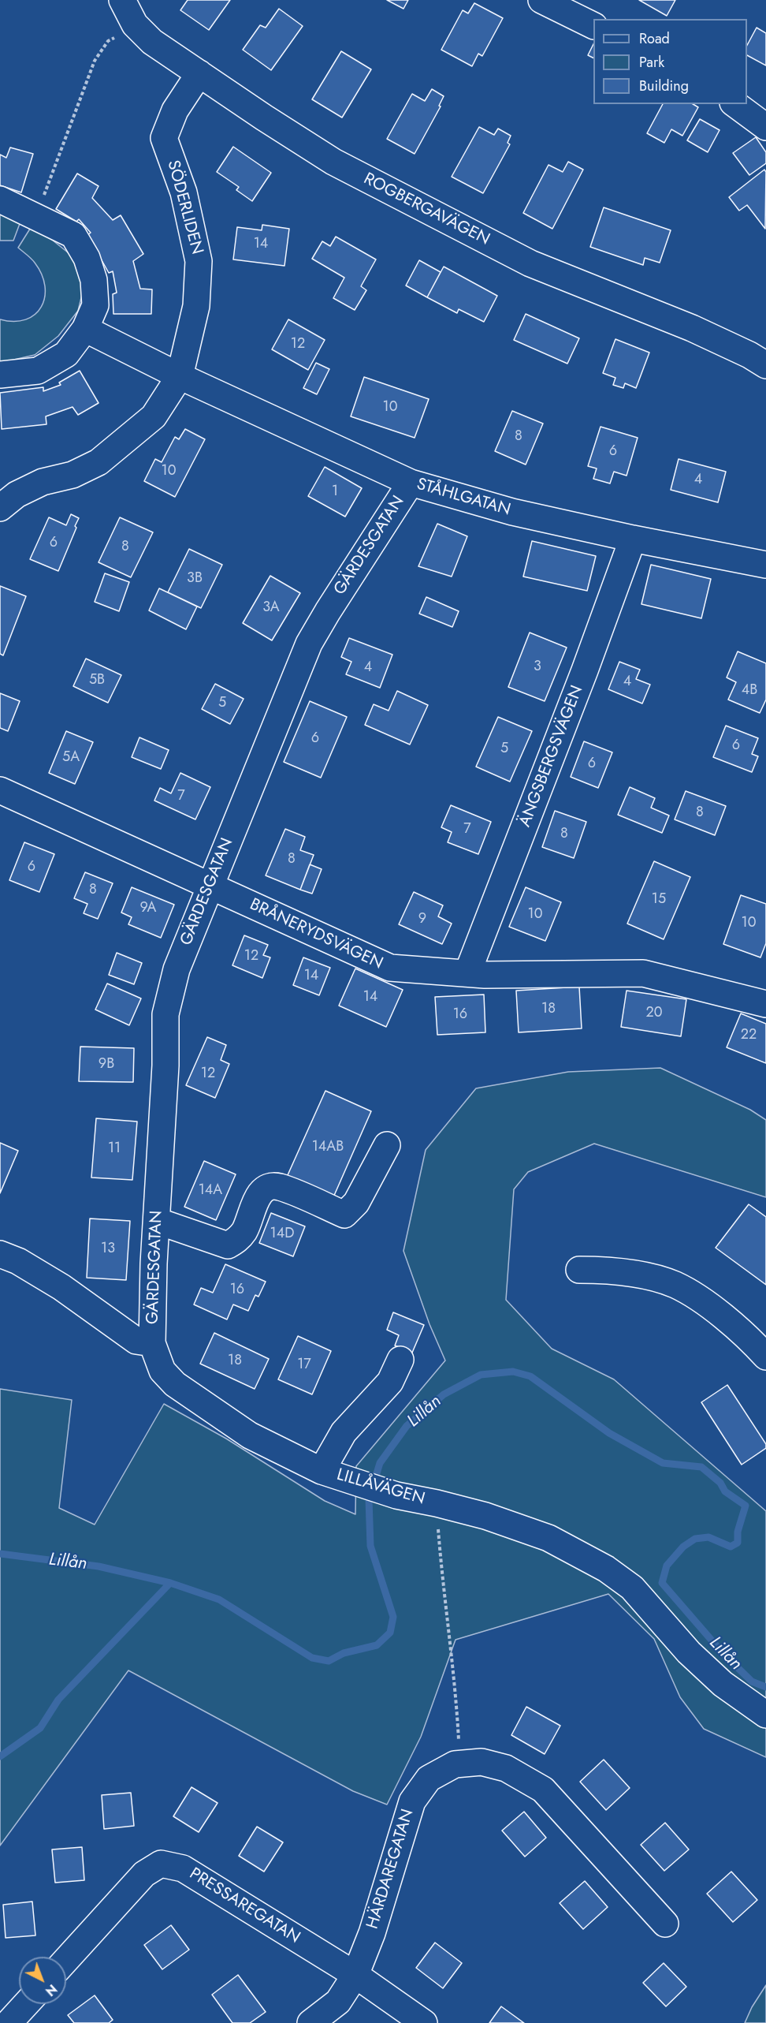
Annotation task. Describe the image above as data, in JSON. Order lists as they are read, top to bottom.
{
  "streets": {
    "street": [
      "SÖDERLIDEN",
      "ROGBERGAVÄGEN",
      "STÅHLGATAN",
      "GÄRDESGATAN",
      "ÄNGSBERGSVÄGEN",
      "BRÅNERYDSVÄGEN",
      "LILLÅVÄGEN",
      "HÄRDAREGATAN",
      "PRESSAREGATAN"
    ]
  },
  "crossings": [
    ["SÖDERLIDEN", "ROGBERGAVÄGEN"],
    ["SÖDERLIDEN", "STÅHLGATAN"],
    ["STÅHLGATAN", "GÄRDESGATAN"],
    ["STÅHLGATAN", "ÄNGSBERGSVÄGEN"],
    ["GÄRDESGATAN", "BRÅNERYDSVÄGEN"],
    ["GÄRDESGATAN", "LILLÅVÄGEN"],
    ["ÄNGSBERGSVÄGEN", "BRÅNERYDSVÄGEN"],
    ["HÄRDAREGATAN", "PRESSAREGATAN"]
  ],
  "water": ["Lillån"],
  "house_numbers": [
    "14",
    "12",
    "10",
    "8",
    "6",
    "10",
    "4",
    "1",
    "6",
    "8",
    "3B",
    "3A",
    "3",
    "4",
    "5B",
    "4",
    "4B",
    "5",
    "6",
    "6",
    "5",
    "5A",
    "6",
    "7",
    "8",
    "7",
    "8",
    "8",
    "6",
    "8",
    "15",
    "9A",
    "10",
    "9",
    "10",
    "12",
    "14",
    "14",
    "18",
    "20",
    "16",
    "22",
    "9B",
    "12",
    "14AB",
    "11",
    "14A",
    "14D",
    "13",
    "16",
    "18",
    "17"
  ],
  "legend": ["Road", "Park", "Building"],
  "north": "bottom right"
}
